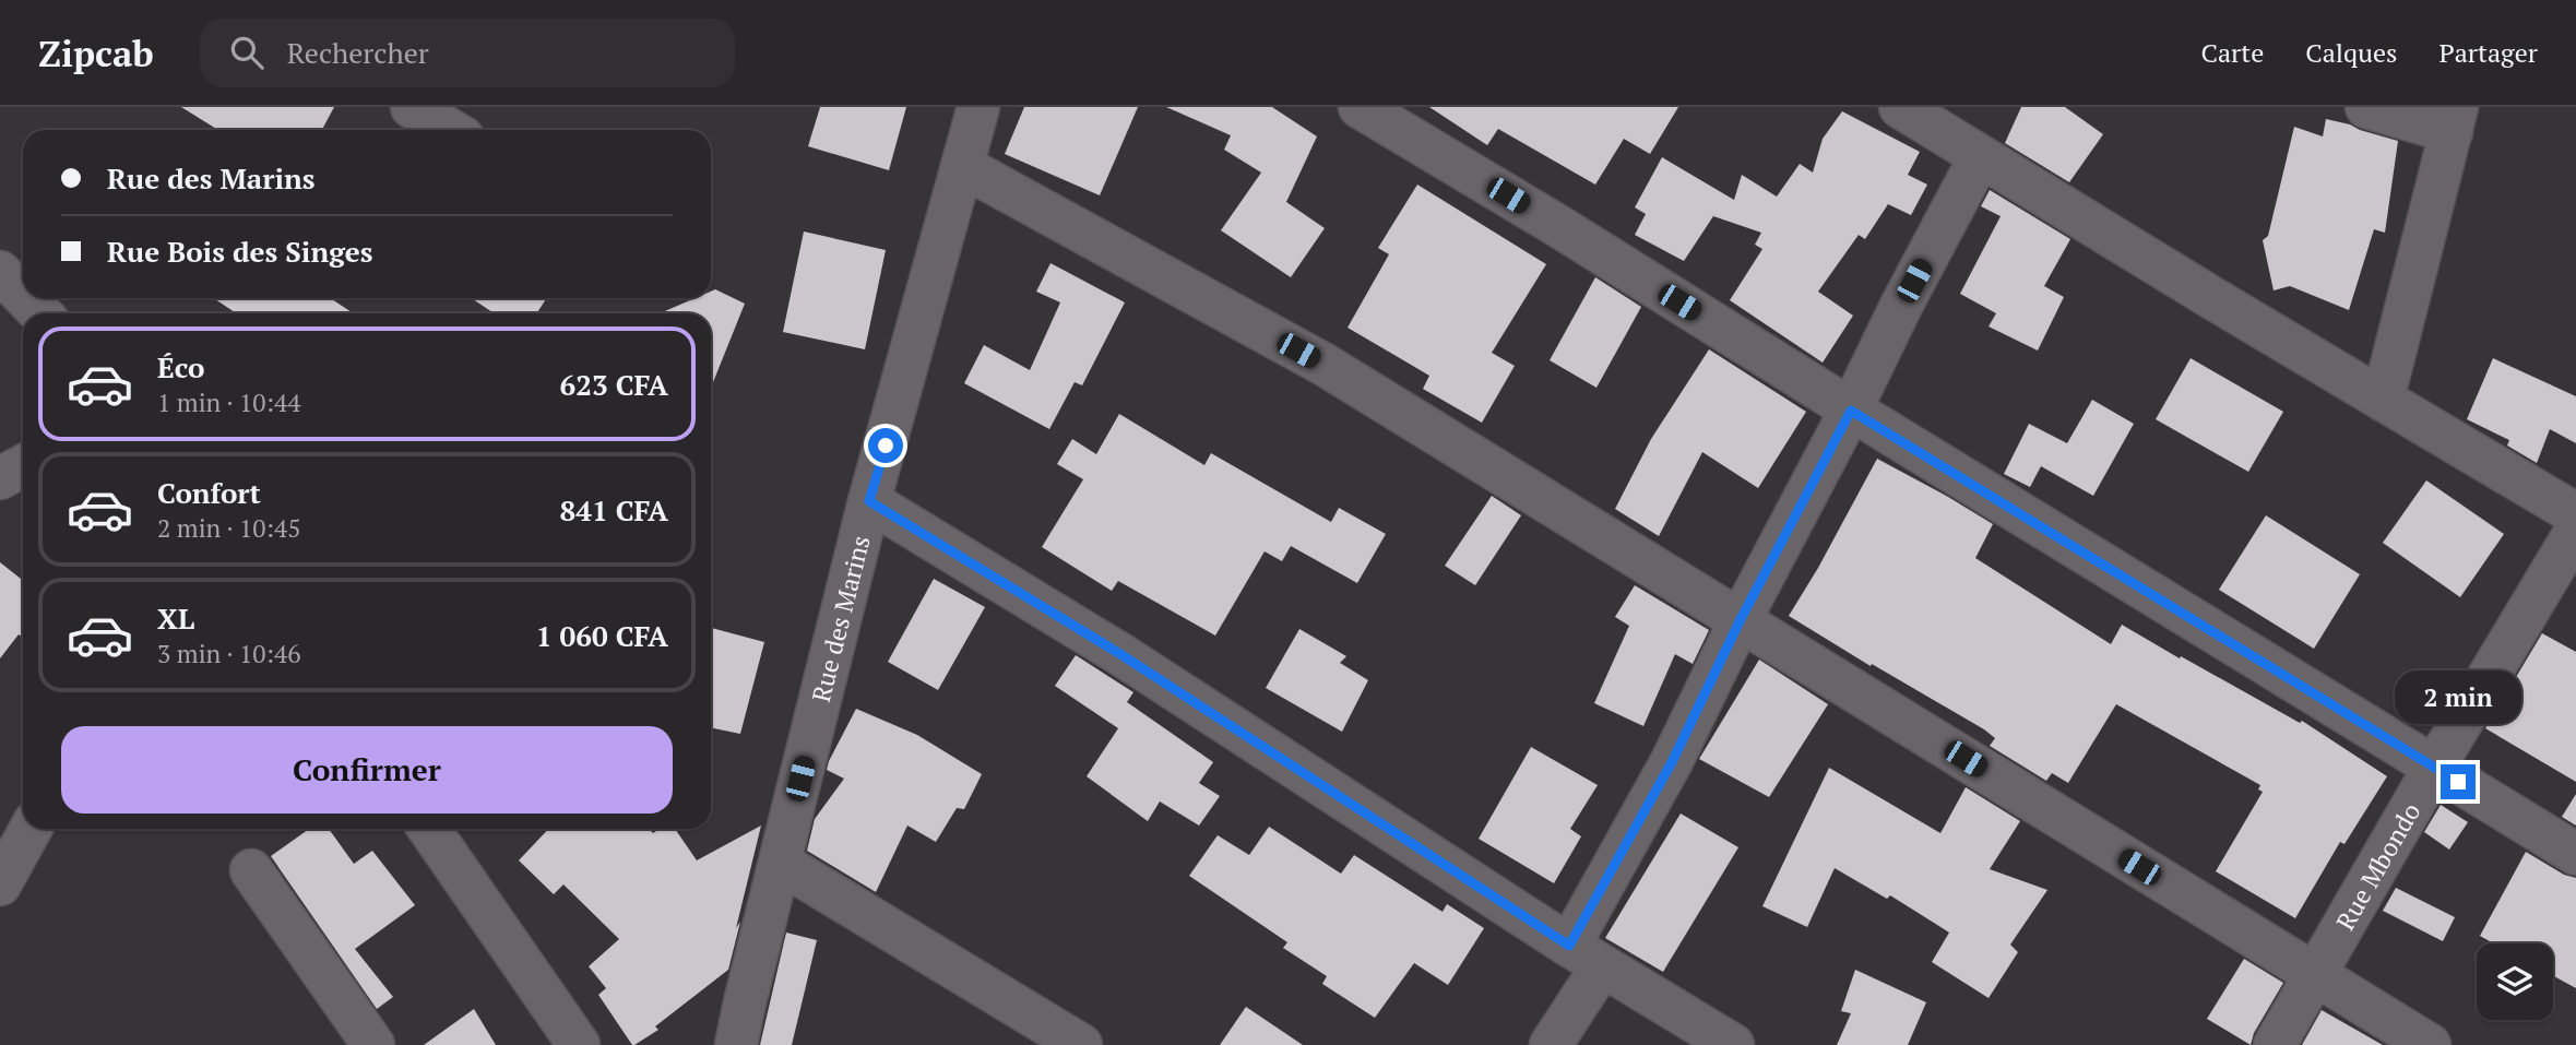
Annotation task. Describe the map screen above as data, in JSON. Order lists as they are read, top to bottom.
{
  "streets": {
    "street": ["Rue des Marins", "Rue Mbondo"]
  },
  "page": {
    "header": "Zipcab",
    "search": "Rechercher",
    "nav": ["Carte", "Calques", "Partager"],
    "banner": ["Rue des Marins", "Rue Bois des Singes"],
    "list": [
      {
        "name": "Éco",
        "note": "1 min · 10:44",
        "value": "623 CFA"
      },
      {
        "name": "Confort",
        "note": "2 min · 10:45",
        "value": "841 CFA"
      },
      {
        "name": "XL",
        "note": "3 min · 10:46",
        "value": "1 060 CFA"
      }
    ],
    "bubble": "2 min",
    "buttons": "Confirmer"
  }
}
